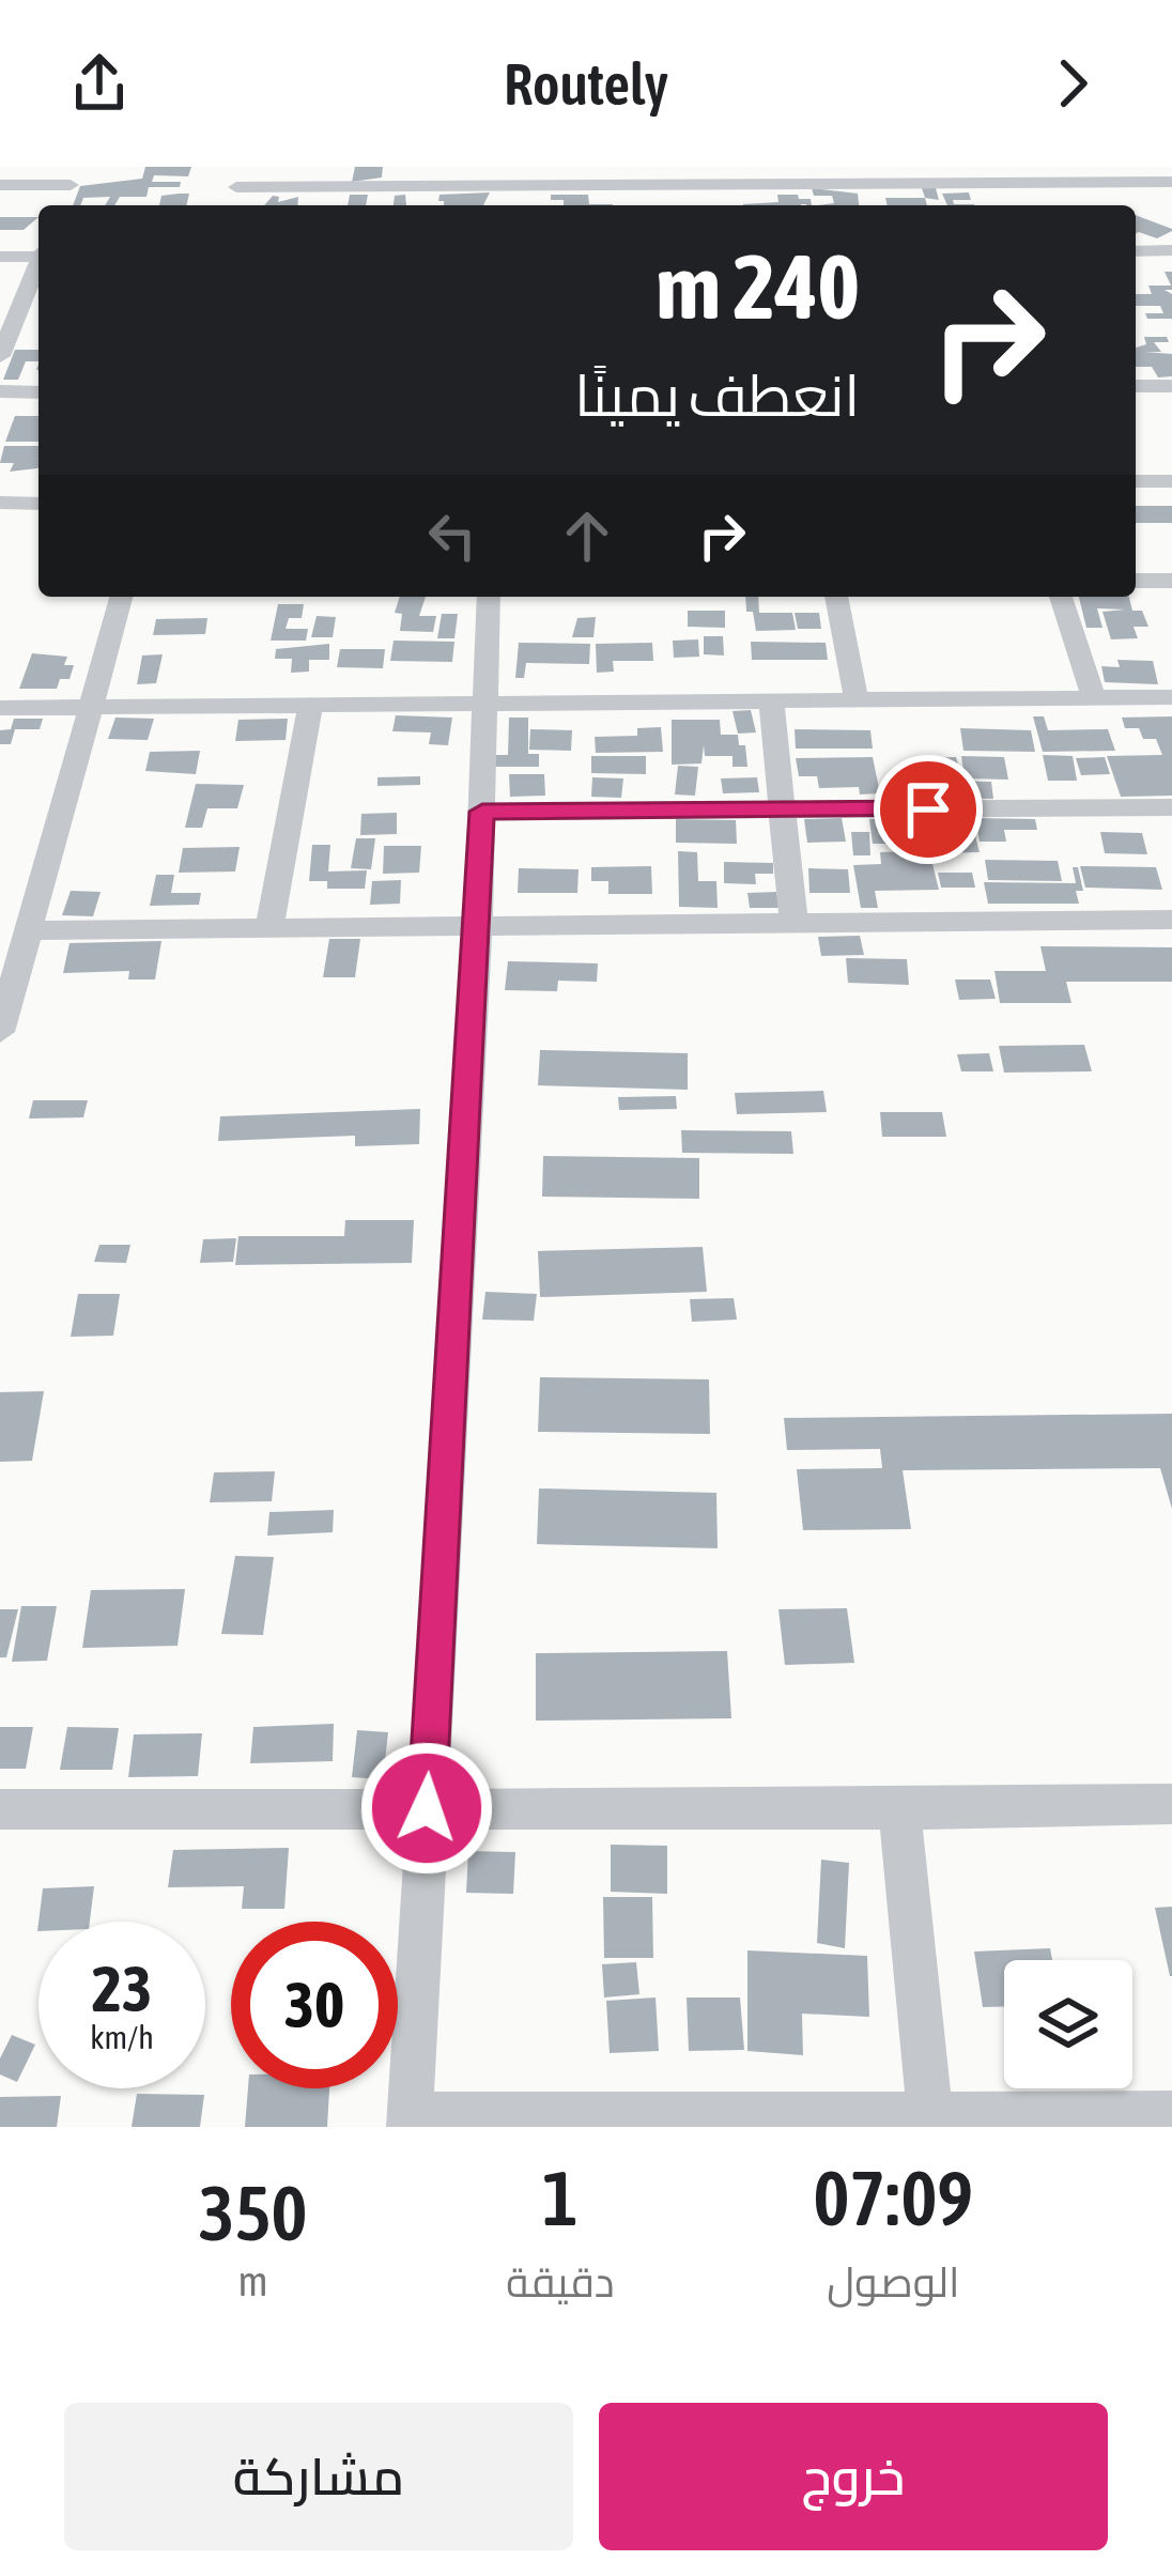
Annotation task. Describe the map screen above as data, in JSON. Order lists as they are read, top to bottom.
{
  "page": {
    "header": "Routely",
    "turn": ["240 m", "انعطف يمينًا"],
    "speed": "23 km/h",
    "limit": "30",
    "eta": [
      "07:09",
      "الوصول",
      "1",
      "دقيقة",
      "350",
      "m"
    ],
    "buttons": ["خروج", "مشاركة"]
  }
}
